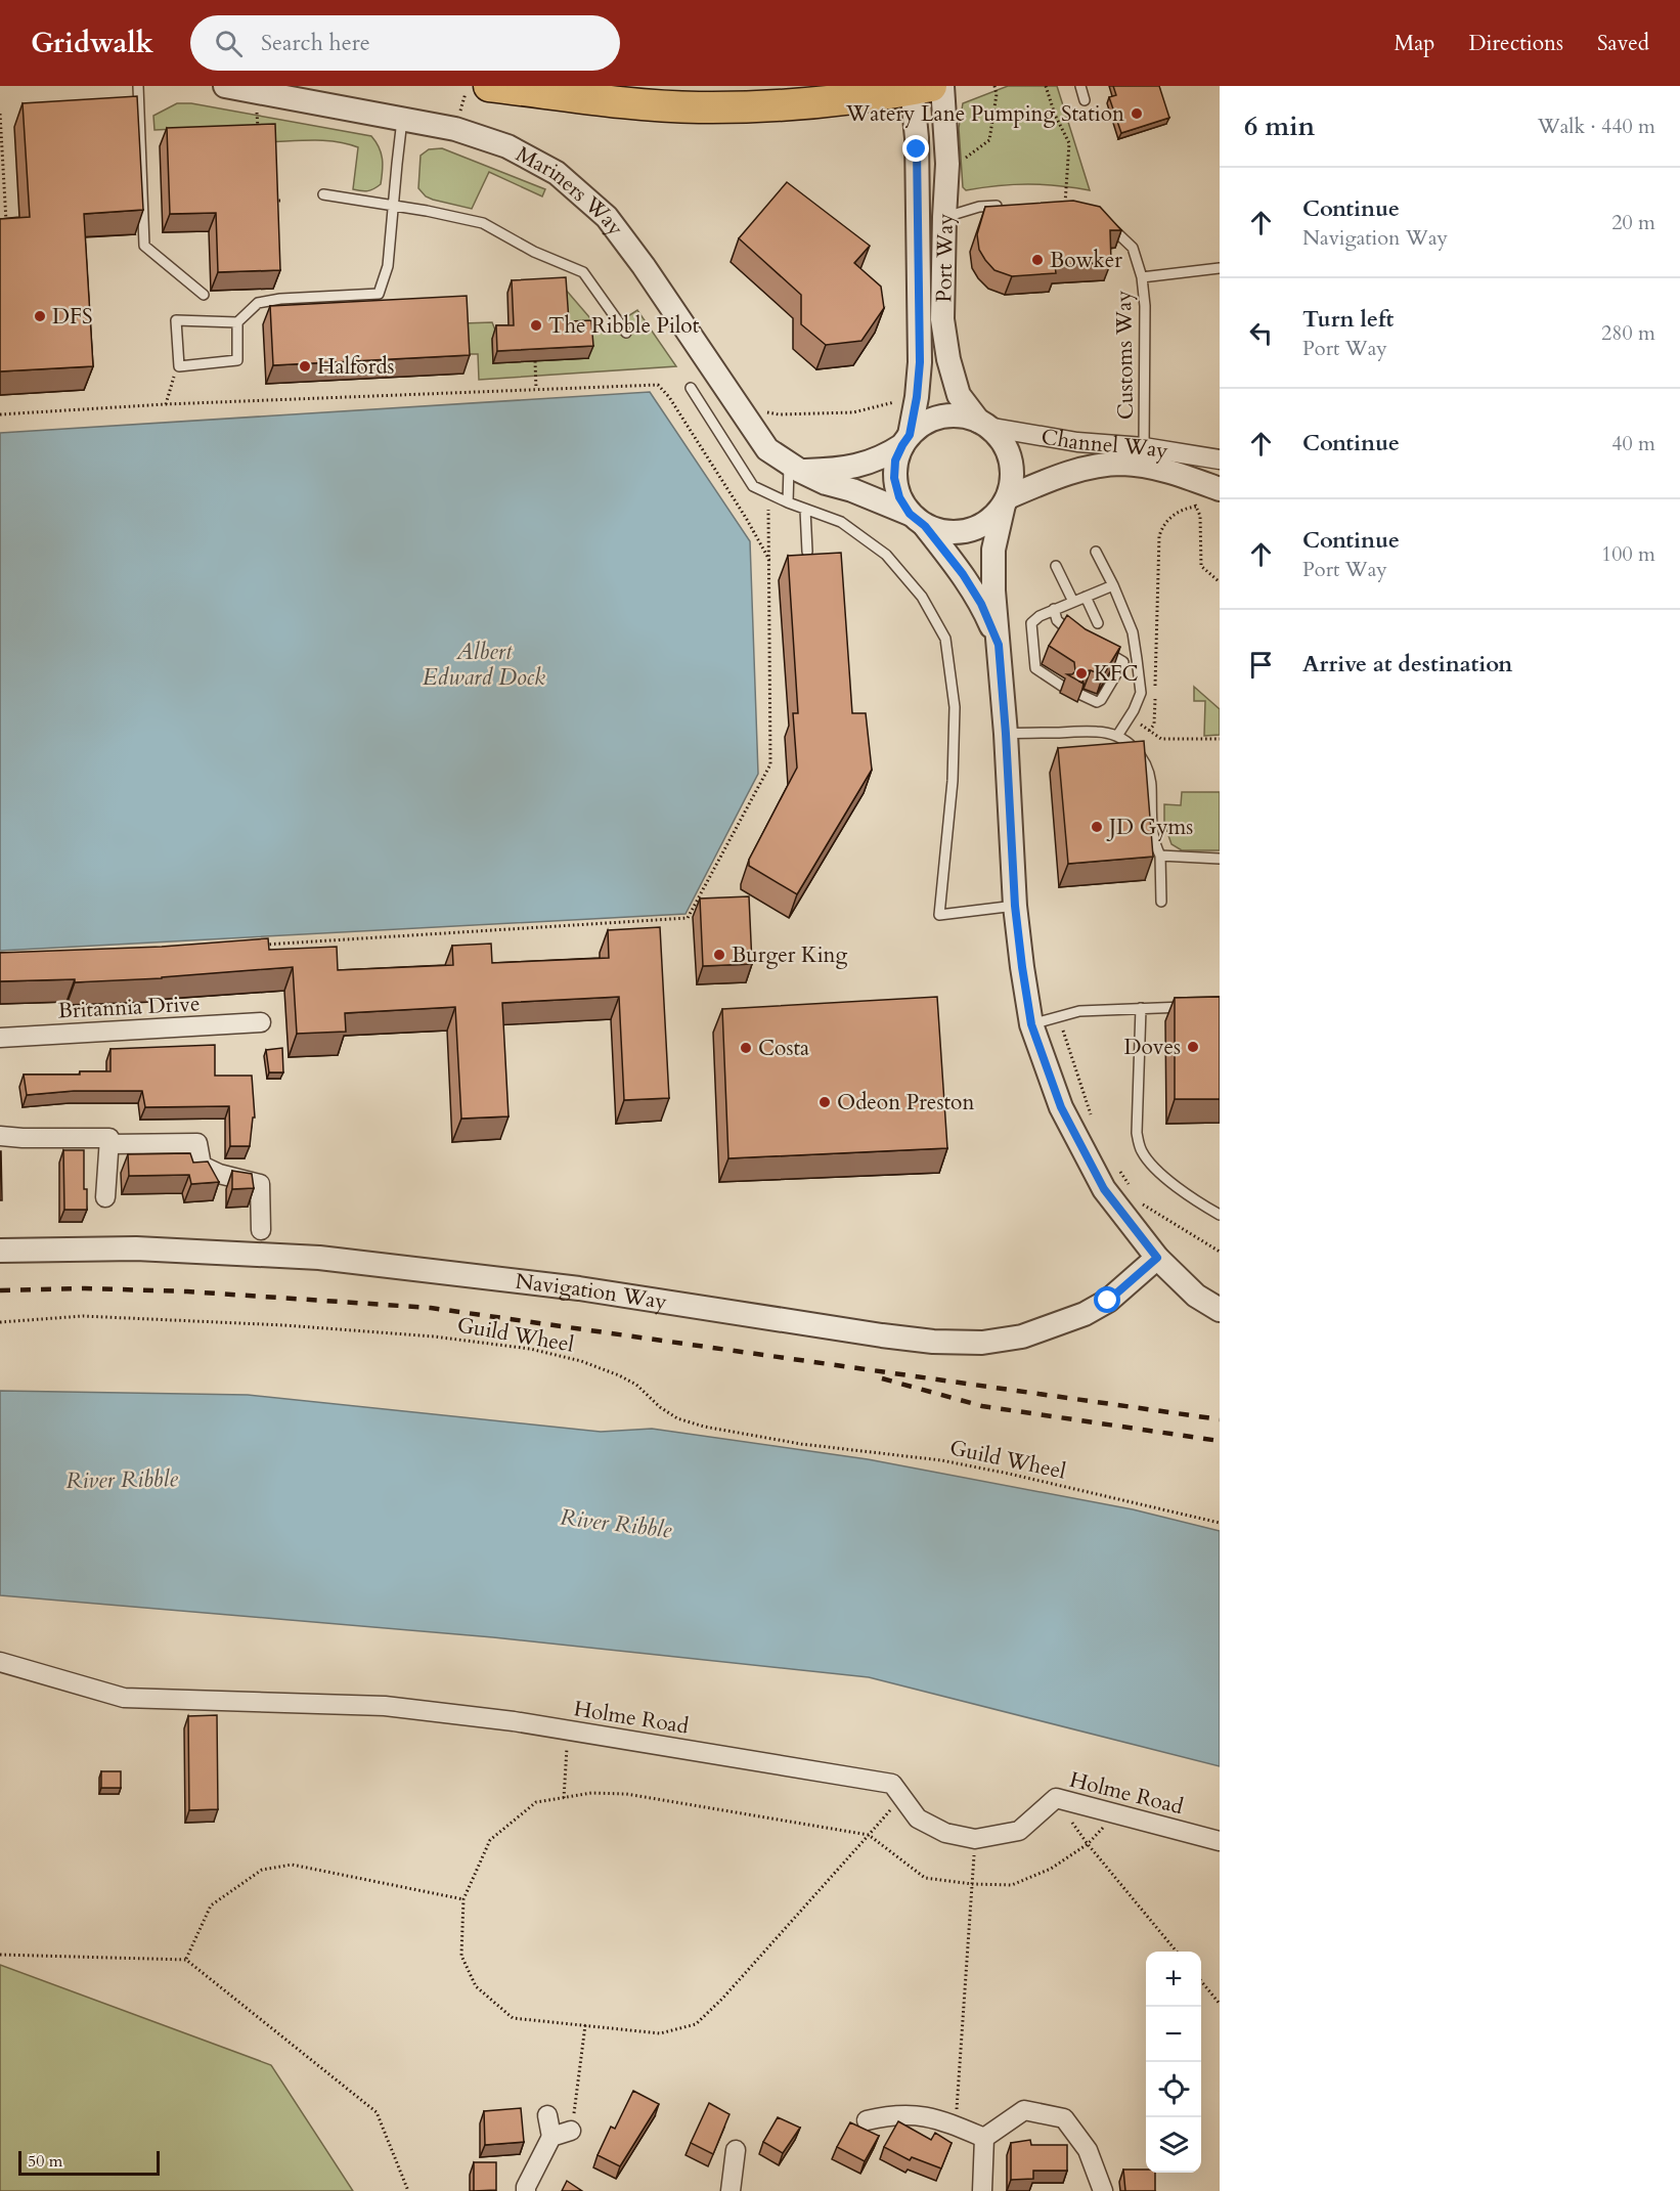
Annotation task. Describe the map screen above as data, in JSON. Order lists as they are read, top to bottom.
{
  "streets": {
    "street": [
      "Mariners Way",
      "Port Way",
      "Channel Way",
      "Britannia Drive",
      "Navigation Way",
      "Holme Road"
    ],
    "lane": ["Customs Way"],
    "path": ["Guild Wheel"]
  },
  "crossings": [
    ["Mariners Way", "Port Way"],
    ["Mariners Way", "Channel Way"],
    ["Port Way", "Channel Way"],
    ["Customs Way", "Channel Way"]
  ],
  "water": ["Albert Edward Dock", "River Ribble"],
  "places": [
    "Watery Lane Pumping Station",
    "Bowker",
    "DFS",
    "The Ribble Pilot",
    "Halfords",
    "KFC",
    "JD Gyms",
    "Burger King",
    "Doves",
    "Costa",
    "Odeon Preston"
  ],
  "scale_bar": "50 m",
  "page": {
    "header": "Gridwalk",
    "search": "Search here",
    "nav": ["Map", "Directions", "Saved"],
    "heading": ["6 min", "Walk · 440 m"],
    "list": [
      ["Continue", "Navigation Way", "20 m"],
      ["Turn left", "Port Way", "280 m"],
      ["Continue", "40 m"],
      ["Continue", "Port Way", "100 m"],
      "Arrive at destination"
    ],
    "map_buttons": ["+", "−"],
    "scale": "50 m"
  }
}
